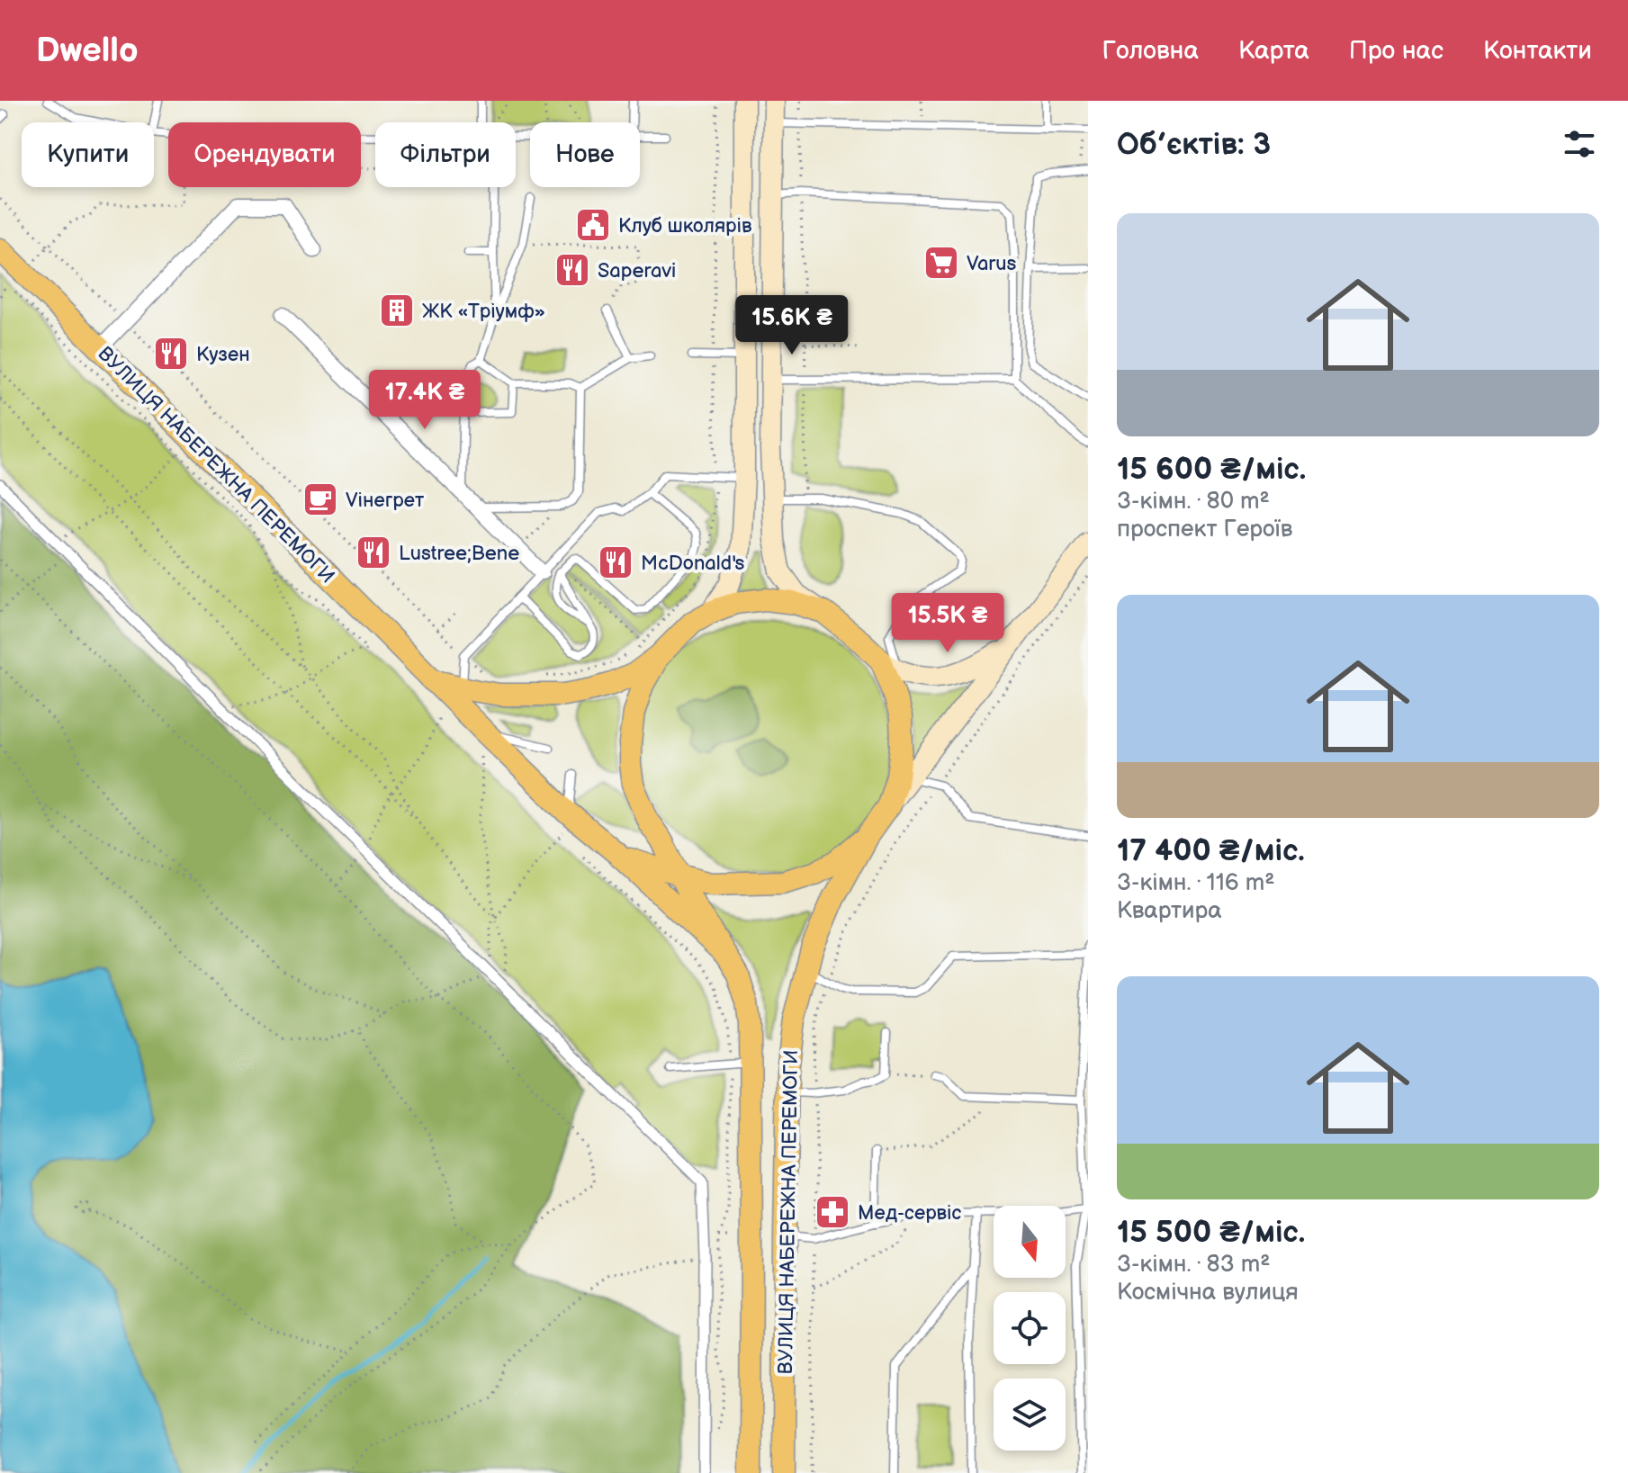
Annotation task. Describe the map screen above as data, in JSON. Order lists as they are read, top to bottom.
{
  "streets": {
    "main road": ["ВУЛИЦЯ НАБЕРЕЖНА ПЕРЕМОГИ"]
  },
  "places": {
    "public building": ["Клуб школярів"],
    "supermarket": ["Varus"],
    "restaurant": [
      "Saperavi",
      "Кузен",
      "Lustree;Bene",
      "McDonald's"
    ],
    "building": ["ЖК «Тріумф»"],
    "cafe": ["Vінегрет"],
    "pharmacy": ["Мед-сервіс"]
  },
  "north": "bottom",
  "page": {
    "header": "Dwello",
    "nav": [
      "Головна",
      "Карта",
      "Про нас",
      "Контакти"
    ],
    "heading": "Об’єктів: 3",
    "chip": [
      "Купити",
      "Орендувати",
      "Фільтри",
      "Нове"
    ],
    "list": [
      {
        "name": "15 600 ₴/міс.",
        "note": "3-кімн. · 80 m² · проспект Героїв"
      },
      {
        "name": "17 400 ₴/міс.",
        "note": "3-кімн. · 116 m² · Квартира"
      },
      {
        "name": "15 500 ₴/міс.",
        "note": "3-кімн. · 83 m² · Космічна вулиця"
      }
    ],
    "price": ["15.6K ₴", "17.4K ₴", "15.5K ₴"]
  }
}
